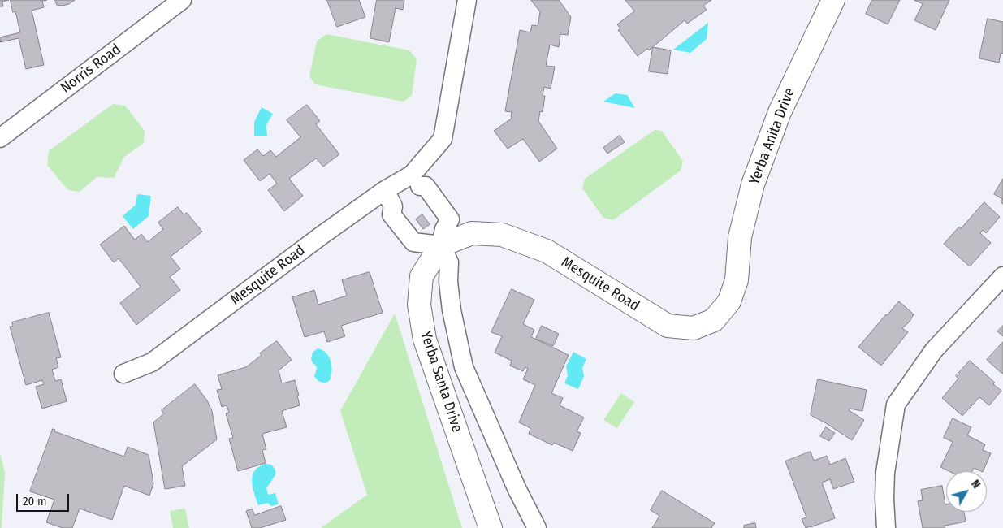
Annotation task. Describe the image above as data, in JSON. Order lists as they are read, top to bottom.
{
  "streets": {
    "street": [
      "Norris Road",
      "Yerba Anita Drive",
      "Mesquite Road",
      "Yerba Santa Drive"
    ]
  },
  "crossings": [
    ["Yerba Anita Drive", "Mesquite Road"],
    ["Mesquite Road", "Yerba Santa Drive"]
  ],
  "scale_bar": "20 m",
  "north": "top right"
}
